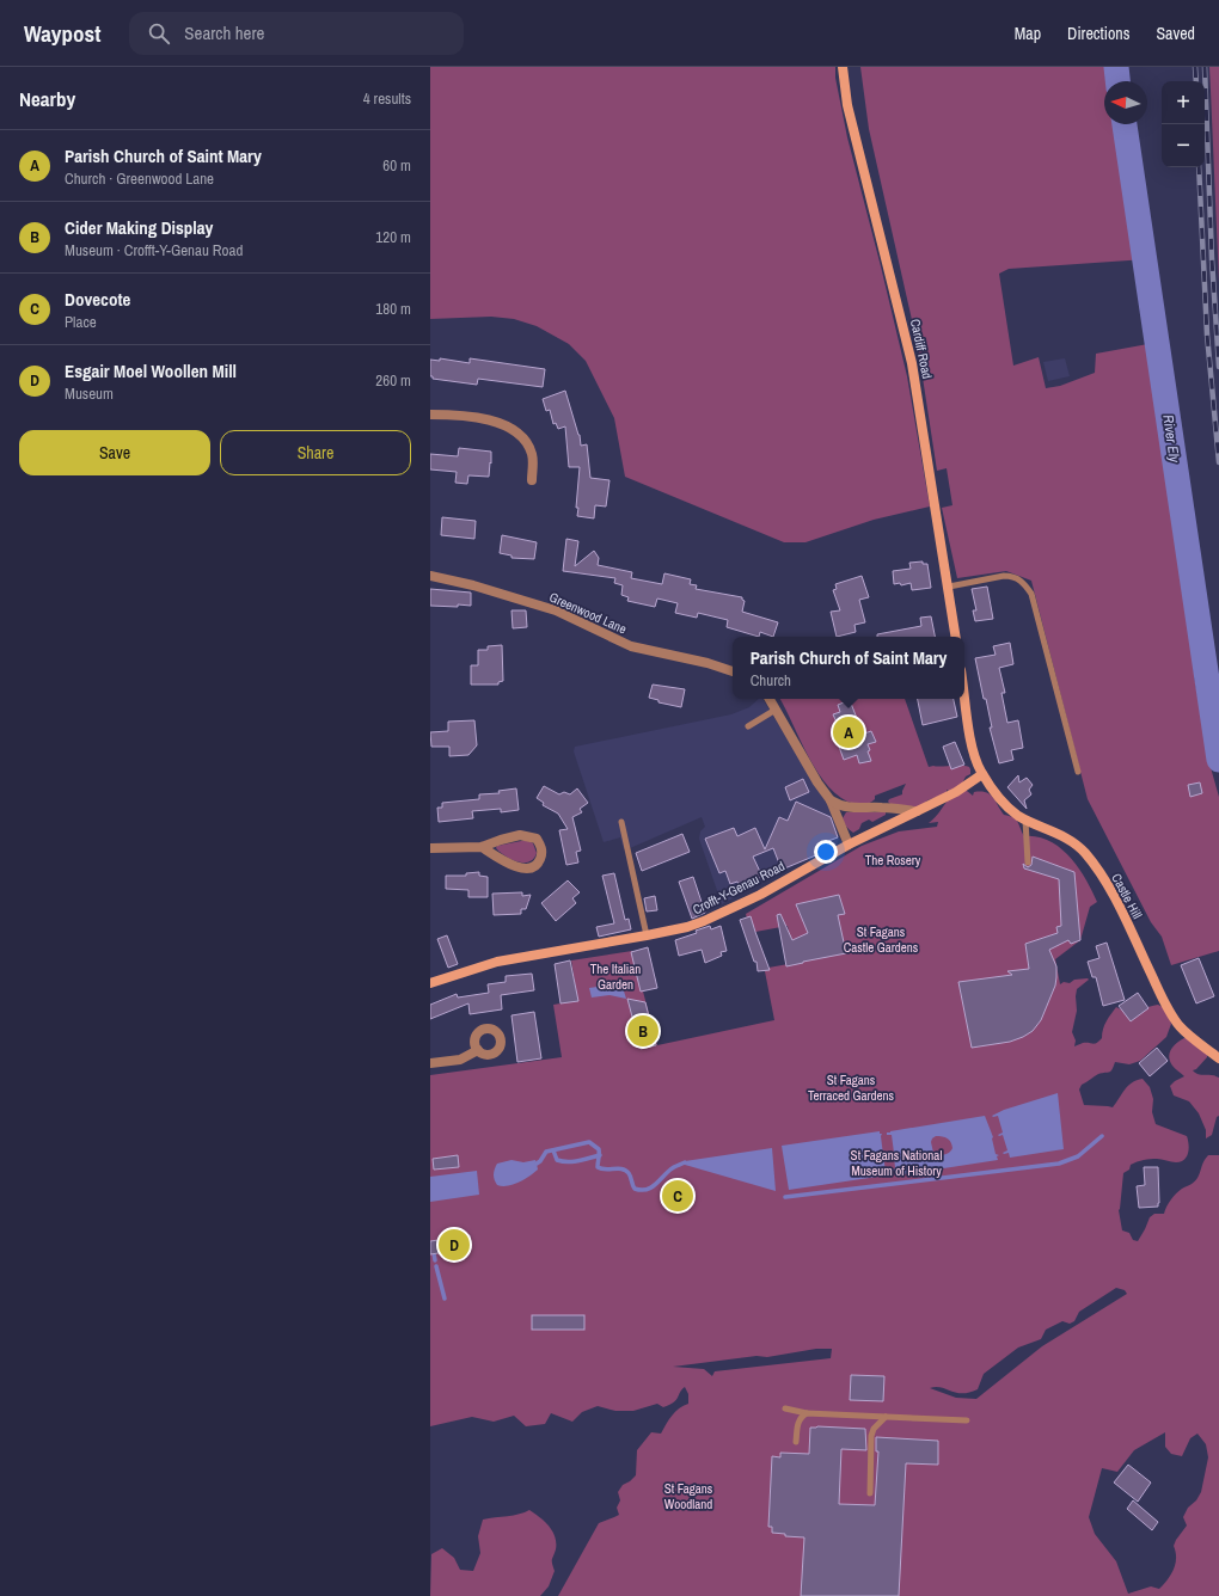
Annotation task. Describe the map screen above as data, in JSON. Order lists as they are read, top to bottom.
{
  "streets": {
    "street": [
      "Cardiff Road",
      "Greenwood Lane",
      "Crofft-Y-Genau Road",
      "Castle Hill"
    ]
  },
  "crossings": [
    ["Crofft-Y-Genau Road", "Castle Hill"]
  ],
  "water": ["River Ely"],
  "parks": [
    "The Rosery",
    "St Fagans Castle Gardens",
    "The Italian Garden",
    "St Fagans Terraced Gardens",
    "St Fagans National Museum of History",
    "St Fagans Woodland"
  ],
  "north": "left",
  "page": {
    "header": "Waypost",
    "search": "Search here",
    "nav": ["Map", "Directions", "Saved"],
    "heading": ["Nearby", "4 results"],
    "map_buttons": ["+", "−"],
    "list": [
      {
        "mark": "A",
        "name": "Parish Church of Saint Mary",
        "note": "Church · Greenwood Lane",
        "value": "60 m"
      },
      {
        "mark": "B",
        "name": "Cider Making Display",
        "note": "Museum · Crofft-Y-Genau Road",
        "value": "120 m"
      },
      {
        "mark": "C",
        "name": "Dovecote",
        "note": "Place",
        "value": "180 m"
      },
      {
        "mark": "D",
        "name": "Esgair Moel Woollen Mill",
        "note": "Museum",
        "value": "260 m"
      }
    ],
    "buttons": ["Save", "Share"],
    "popup": ["Parish Church of Saint Mary", "Church"],
    "pins": [
      "A",
      "B",
      "C",
      "D"
    ]
  }
}
